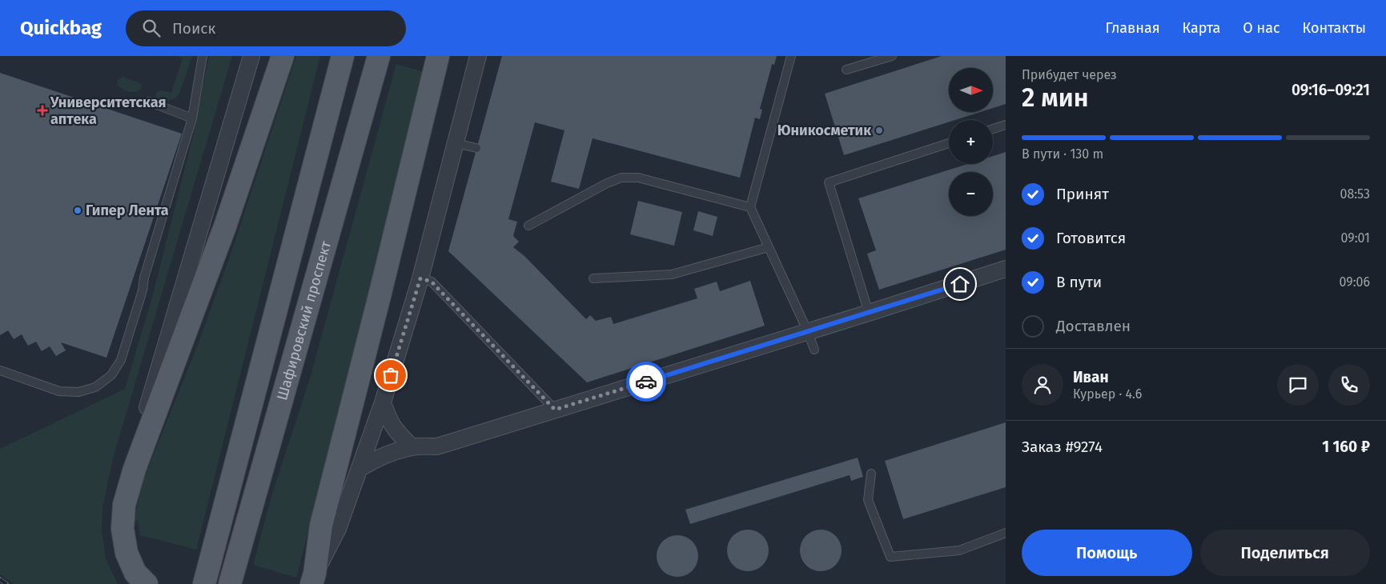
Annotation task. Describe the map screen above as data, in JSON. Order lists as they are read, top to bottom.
{
  "streets": {
    "main road": ["Шафировский проспект"]
  },
  "places": {
    "health": ["Университетская аптека"],
    "other": ["Юникосметик", "Гипер Лента"]
  },
  "north": "right",
  "page": {
    "header": "Quickbag",
    "search": "Поиск",
    "nav": [
      "Главная",
      "Карта",
      "О нас",
      "Контакты"
    ],
    "heading": ["2 мин", "Прибудет через", "09:16–09:21"],
    "panel": [
      "Иван",
      "Курьер · 4.6",
      "Заказ #9274",
      "1 160 ₽"
    ],
    "map_buttons": ["+", "−"],
    "bar": "В пути · 130 m",
    "list": [
      ["Принят", "08:53"],
      ["Готовится", "09:01"],
      ["В пути", "09:06"],
      "Доставлен"
    ],
    "buttons": ["Помощь", "Поделиться"]
  }
}
